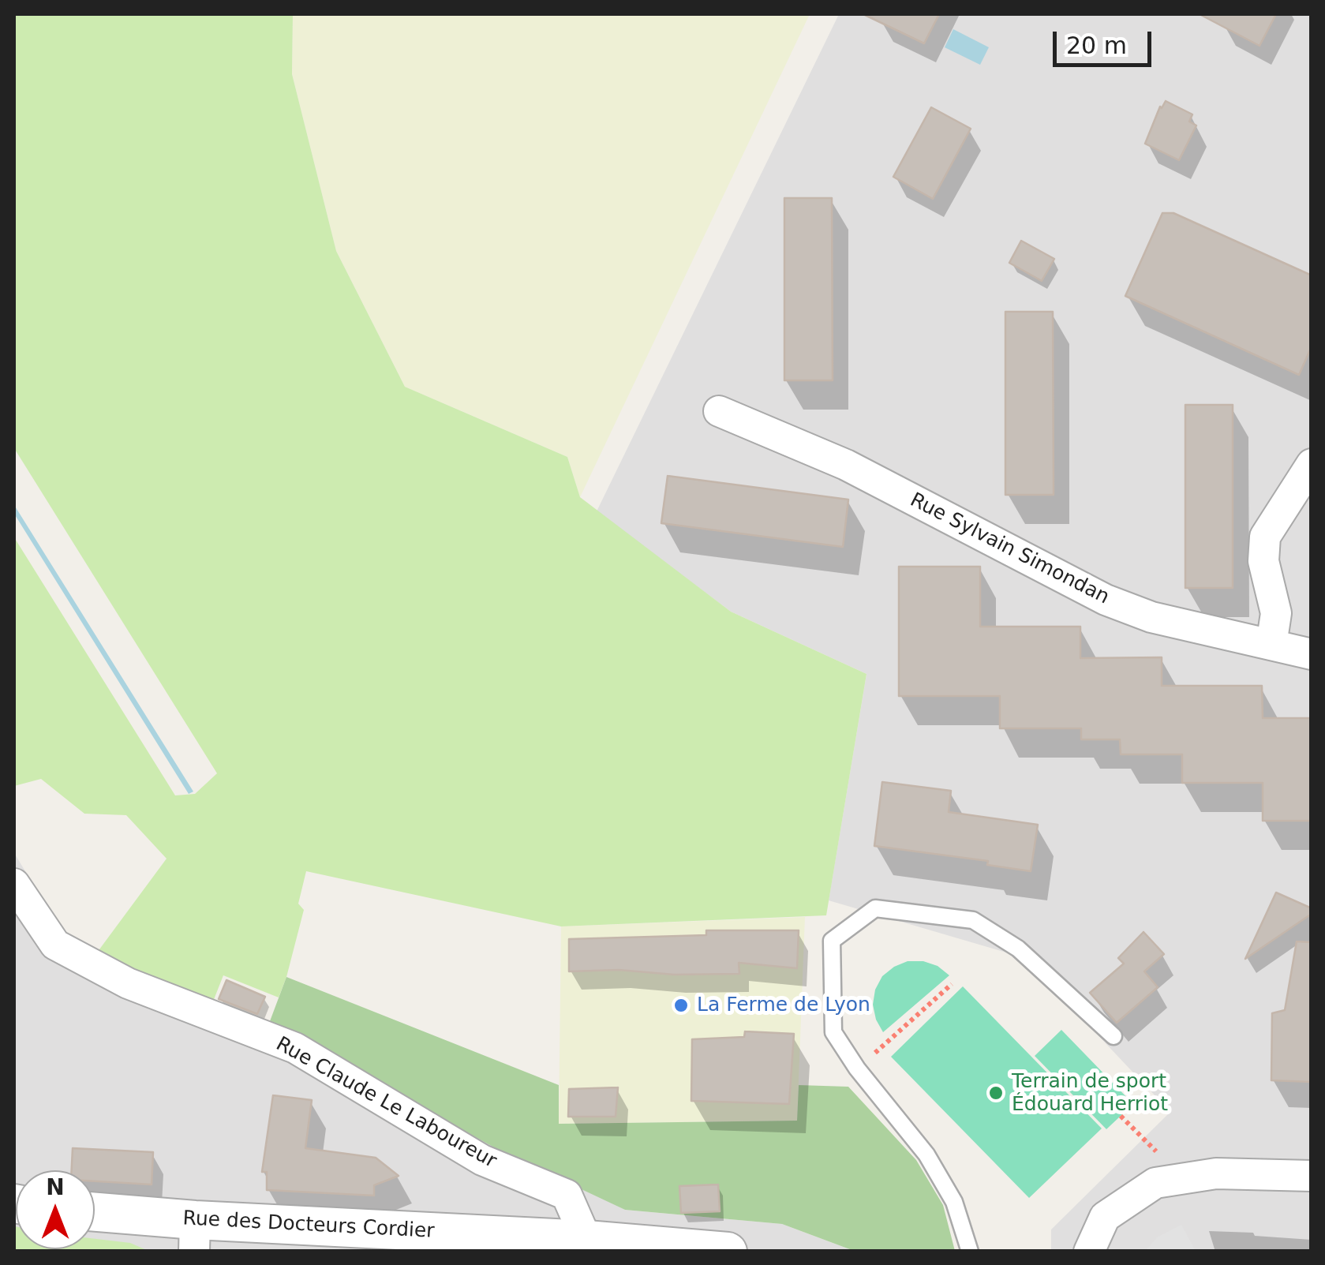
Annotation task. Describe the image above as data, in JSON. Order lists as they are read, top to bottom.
{
  "streets": {
    "street": ["Rue Sylvain Simondan", "Rue Claude Le Laboureur", "Rue des Docteurs Cordier"]
  },
  "crossings": [
    ["Rue Claude Le Laboureur", "Rue des Docteurs Cordier"]
  ],
  "places": ["La Ferme de Lyon", "Terrain de sport Édouard Herriot"],
  "scale_bar": "20 m",
  "north": "top"
}
